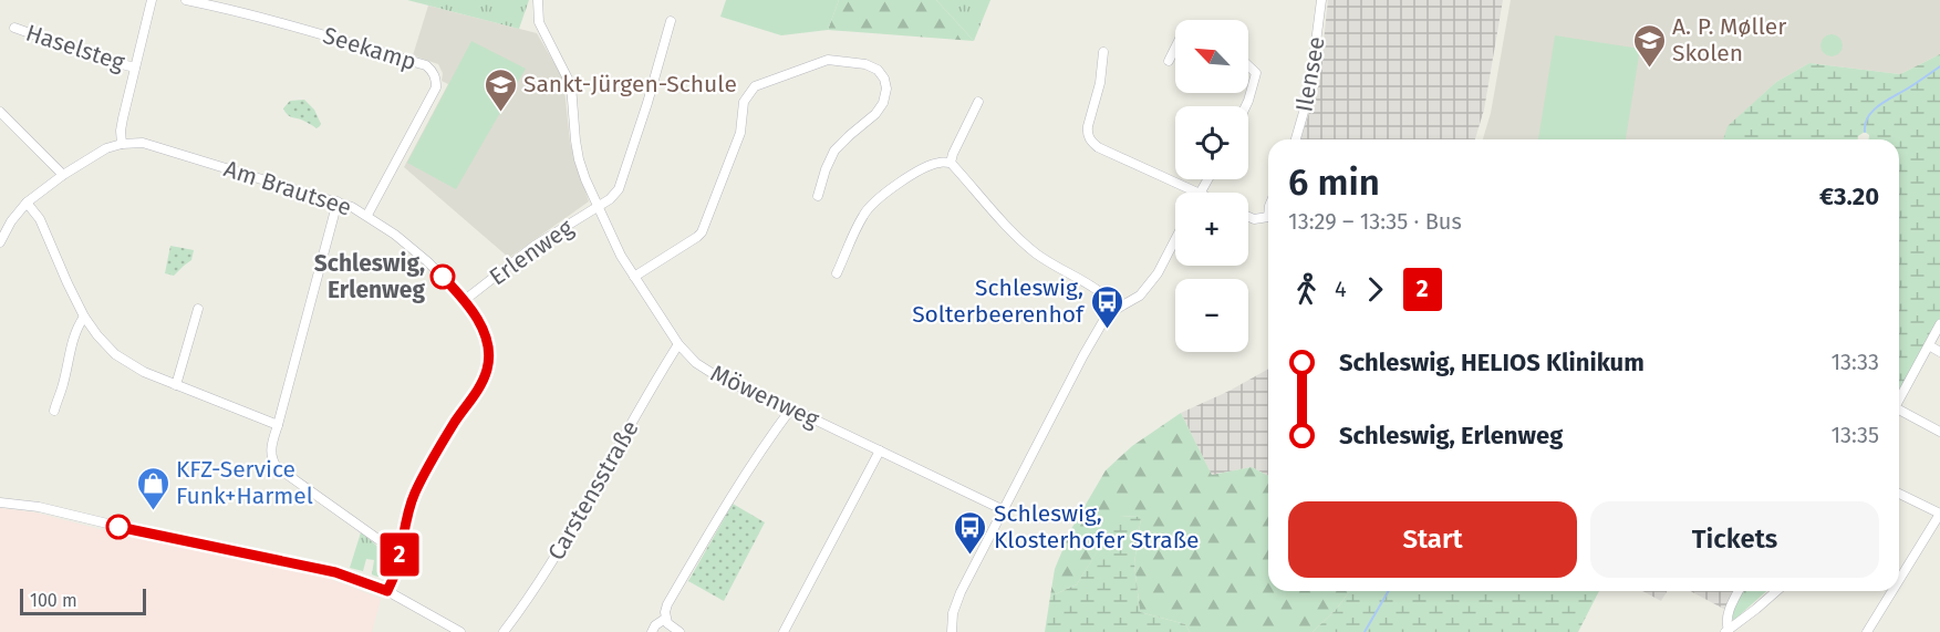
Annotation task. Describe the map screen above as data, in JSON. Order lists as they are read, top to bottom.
{
  "streets": {
    "street": [
      "Haselsteg",
      "Seekamp",
      "Ilensee",
      "Am Brautsee",
      "Erlenweg",
      "Möwenweg",
      "Carstensstraße"
    ]
  },
  "crossings": [
    ["Seekamp", "Am Brautsee"],
    ["Am Brautsee", "Erlenweg"],
    ["Erlenweg", "Möwenweg"],
    ["Möwenweg", "Carstensstraße"]
  ],
  "places": {
    "school or university": ["A. P. Møller Skolen", "Sankt-Jürgen-Schule"],
    "other": ["Schleswig, Erlenweg"],
    "bus stop": ["Schleswig, Solterbeerenhof", "Schleswig, Klosterhofer Straße"],
    "shop": ["KFZ-Service Funk+Harmel"]
  },
  "lines": ["bus line 2"],
  "scale_bar": "100 m",
  "north": "top left",
  "page": {
    "on_map": "2",
    "map_buttons": ["+", "−"],
    "heading": ["6 min", "13:29 – 13:35 · Bus", "€3.20"],
    "legs": ["4", "2"],
    "list": [
      {
        "name": "Schleswig, HELIOS Klinikum",
        "value": "13:33"
      },
      {
        "name": "Schleswig, Erlenweg",
        "value": "13:35"
      }
    ],
    "buttons": ["Start", "Tickets"],
    "scale": "100 m"
  }
}
